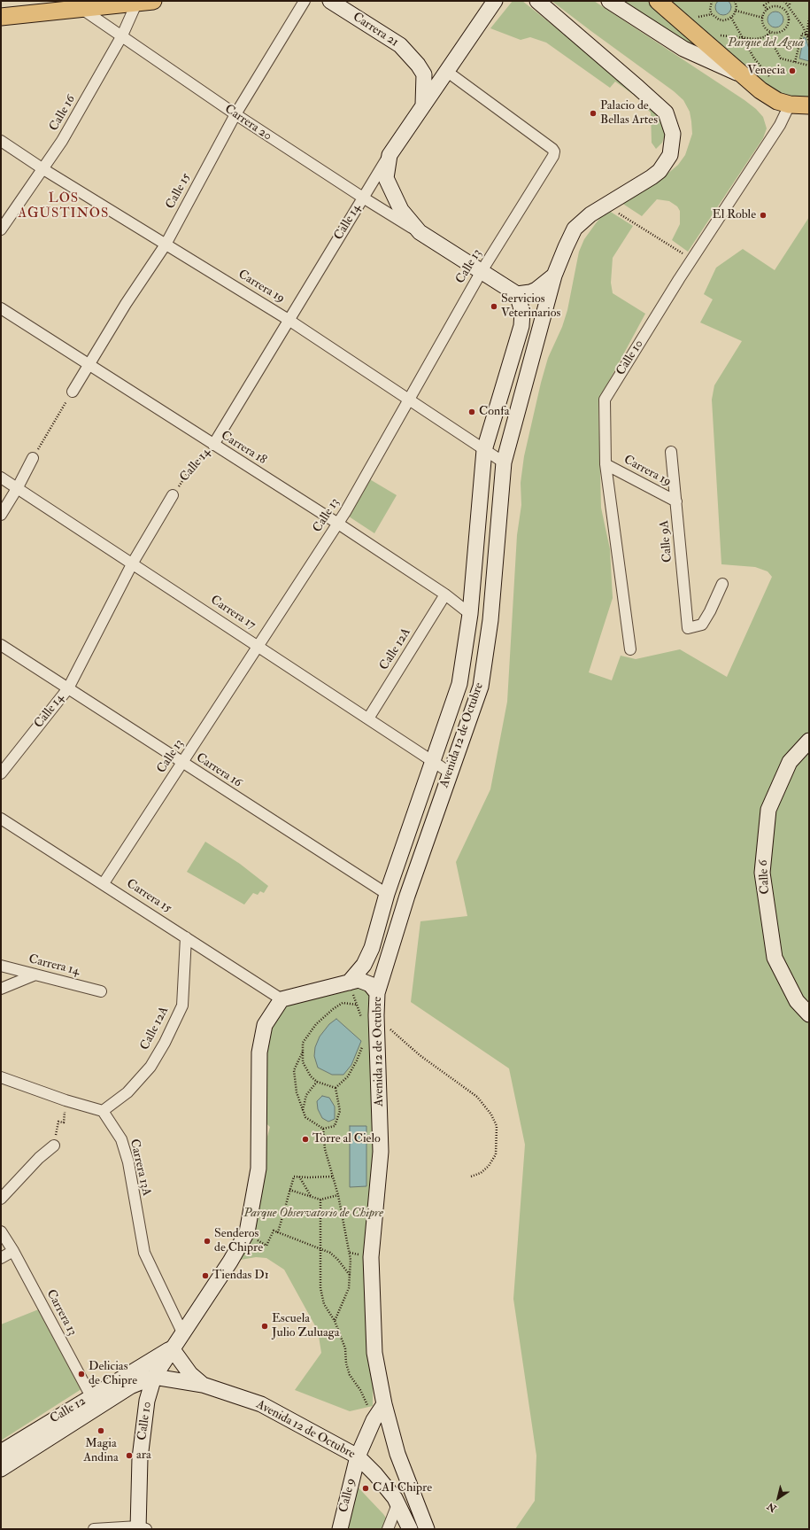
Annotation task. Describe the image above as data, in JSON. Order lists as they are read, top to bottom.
{
  "streets": {
    "main road": [
      "Carrera 21",
      "Carrera 20",
      "Calle 14",
      "Calle 10",
      "Avenida 12 de Octubre",
      "Calle 6",
      "Calle 12",
      "Calle 9"
    ],
    "street": [
      "Calle 16",
      "Calle 15",
      "Calle 13",
      "Carrera 19",
      "Carrera 18",
      "Calle 9A",
      "Carrera 17",
      "Calle 12A",
      "Carrera 16",
      "Carrera 15",
      "Carrera 14",
      "Carrera 13A",
      "Carrera 13"
    ]
  },
  "crossings": [
    ["Carrera 21", "Calle 14"],
    ["Calle 16", "Carrera 20"],
    ["Calle 16", "Carrera 19"],
    ["Carrera 20", "Calle 15"],
    ["Carrera 20", "Calle 14"],
    ["Carrera 20", "Calle 13"],
    ["Carrera 20", "Avenida 12 de Octubre"],
    ["Calle 15", "Carrera 19"],
    ["Calle 15", "Carrera 18"],
    ["Calle 14", "Calle 13"],
    ["Calle 14", "Carrera 19"],
    ["Calle 14", "Carrera 18"],
    ["Calle 14", "Carrera 17"],
    ["Calle 14", "Carrera 16"],
    ["Calle 13", "Carrera 19"],
    ["Calle 13", "Carrera 18"],
    ["Calle 13", "Carrera 17"],
    ["Calle 13", "Carrera 16"],
    ["Calle 13", "Carrera 15"],
    ["Carrera 19", "Calle 10"],
    ["Carrera 19", "Calle 9A"],
    ["Carrera 19", "Avenida 12 de Octubre"],
    ["Calle 10", "Avenida 12 de Octubre"],
    ["Calle 10", "Calle 12"],
    ["Carrera 18", "Calle 12A"],
    ["Carrera 18", "Avenida 12 de Octubre"],
    ["Carrera 17", "Calle 12A"],
    ["Carrera 17", "Avenida 12 de Octubre"],
    ["Calle 12A", "Carrera 15"],
    ["Calle 12A", "Carrera 13A"],
    ["Avenida 12 de Octubre", "Carrera 16"],
    ["Avenida 12 de Octubre", "Calle 12"],
    ["Avenida 12 de Octubre", "Calle 9"],
    ["Carrera 13", "Calle 12"]
  ],
  "districts": ["LOS AGUSTINOS"],
  "parks": ["Parque del Agua", "Parque Observatorio de Chipre"],
  "places": [
    "Venecia",
    "Palacio de Bellas Artes",
    "El Roble",
    "Servicios Veterinarios",
    "Confa",
    "Torre al Cielo",
    "Senderos de Chipre",
    "Tiendas D1",
    "Escuela Julio Zuluaga",
    "Delicias de Chipre",
    "Magia Andina",
    "ara",
    "CAI Chipre"
  ],
  "north": "bottom left"
}
